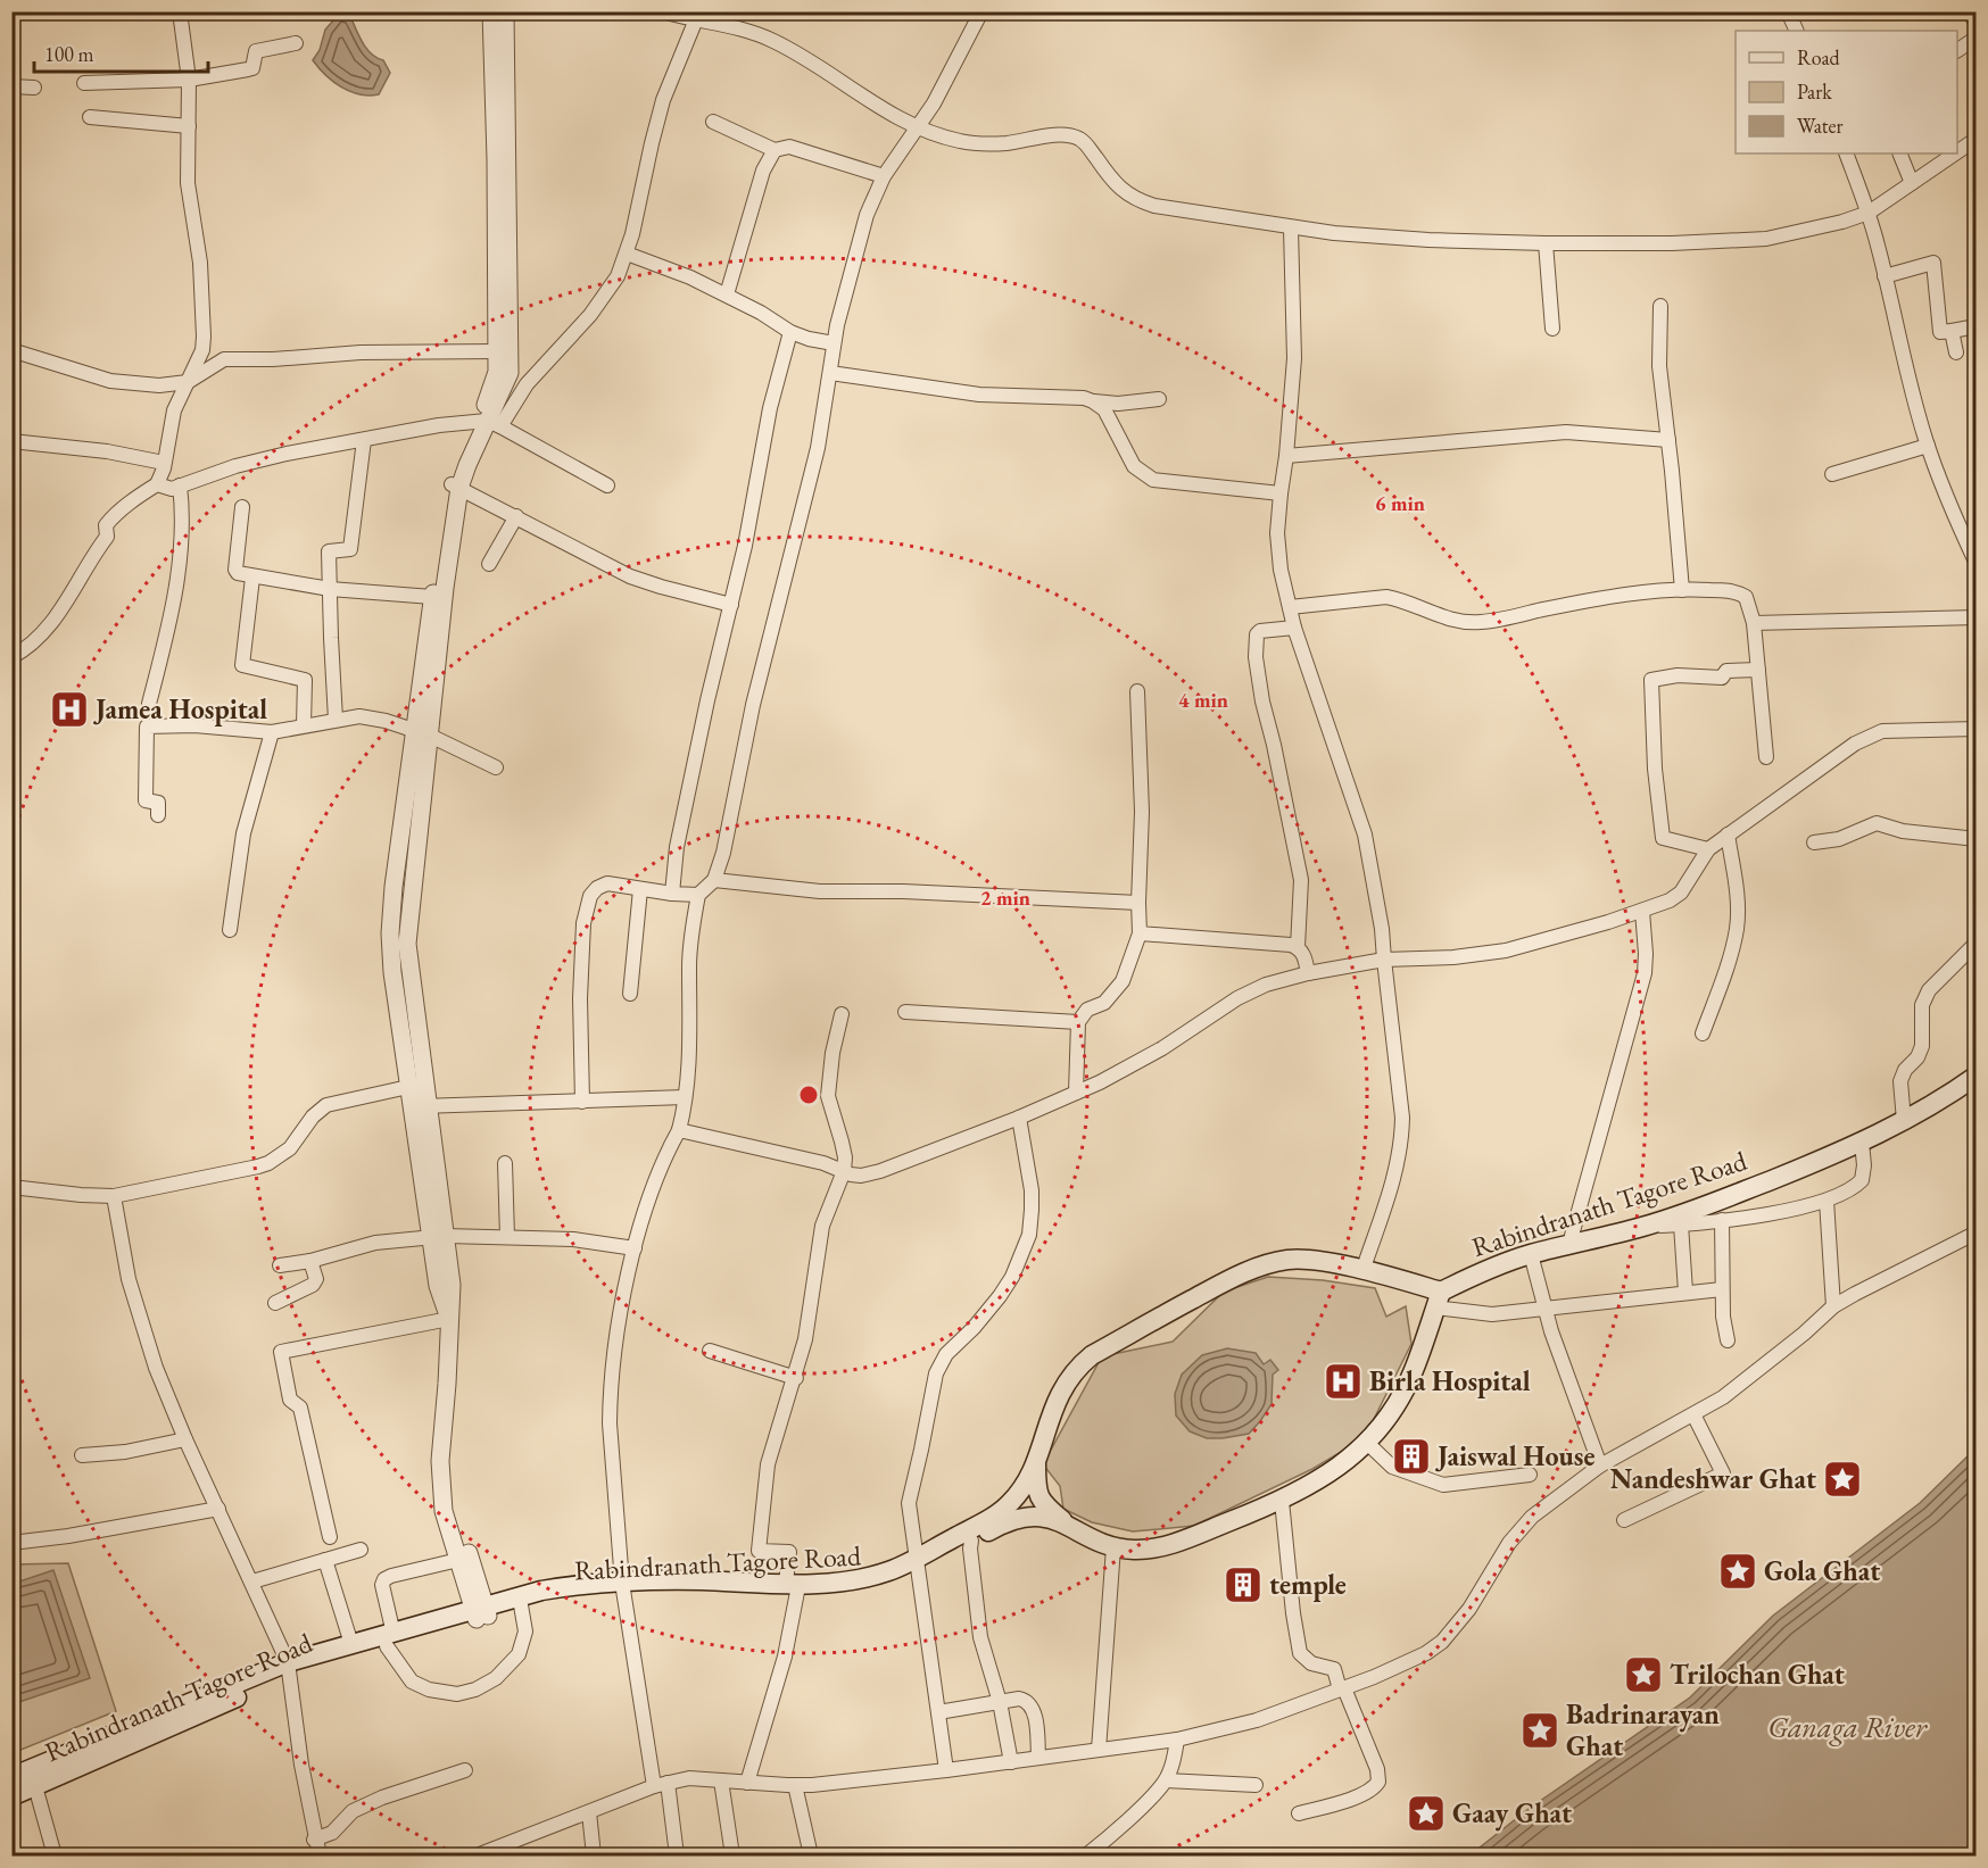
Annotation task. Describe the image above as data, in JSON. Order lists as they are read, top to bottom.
{
  "streets": {
    "main road": ["Rabindranath Tagore Road"]
  },
  "water": ["Ganaga River"],
  "places": {
    "hospital": ["Jamea Hospital", "Birla Hospital"],
    "building": ["Jaiswal House", "temple"],
    "place": [
      "Nandeshwar Ghat",
      "Gola Ghat",
      "Trilochan Ghat",
      "Badrinarayan Ghat",
      "Gaay Ghat"
    ]
  },
  "legend": ["Road", "Park", "Water"],
  "scale_bar": "100 m",
  "rings": ["6 min", "4 min", "2 min"]
}
